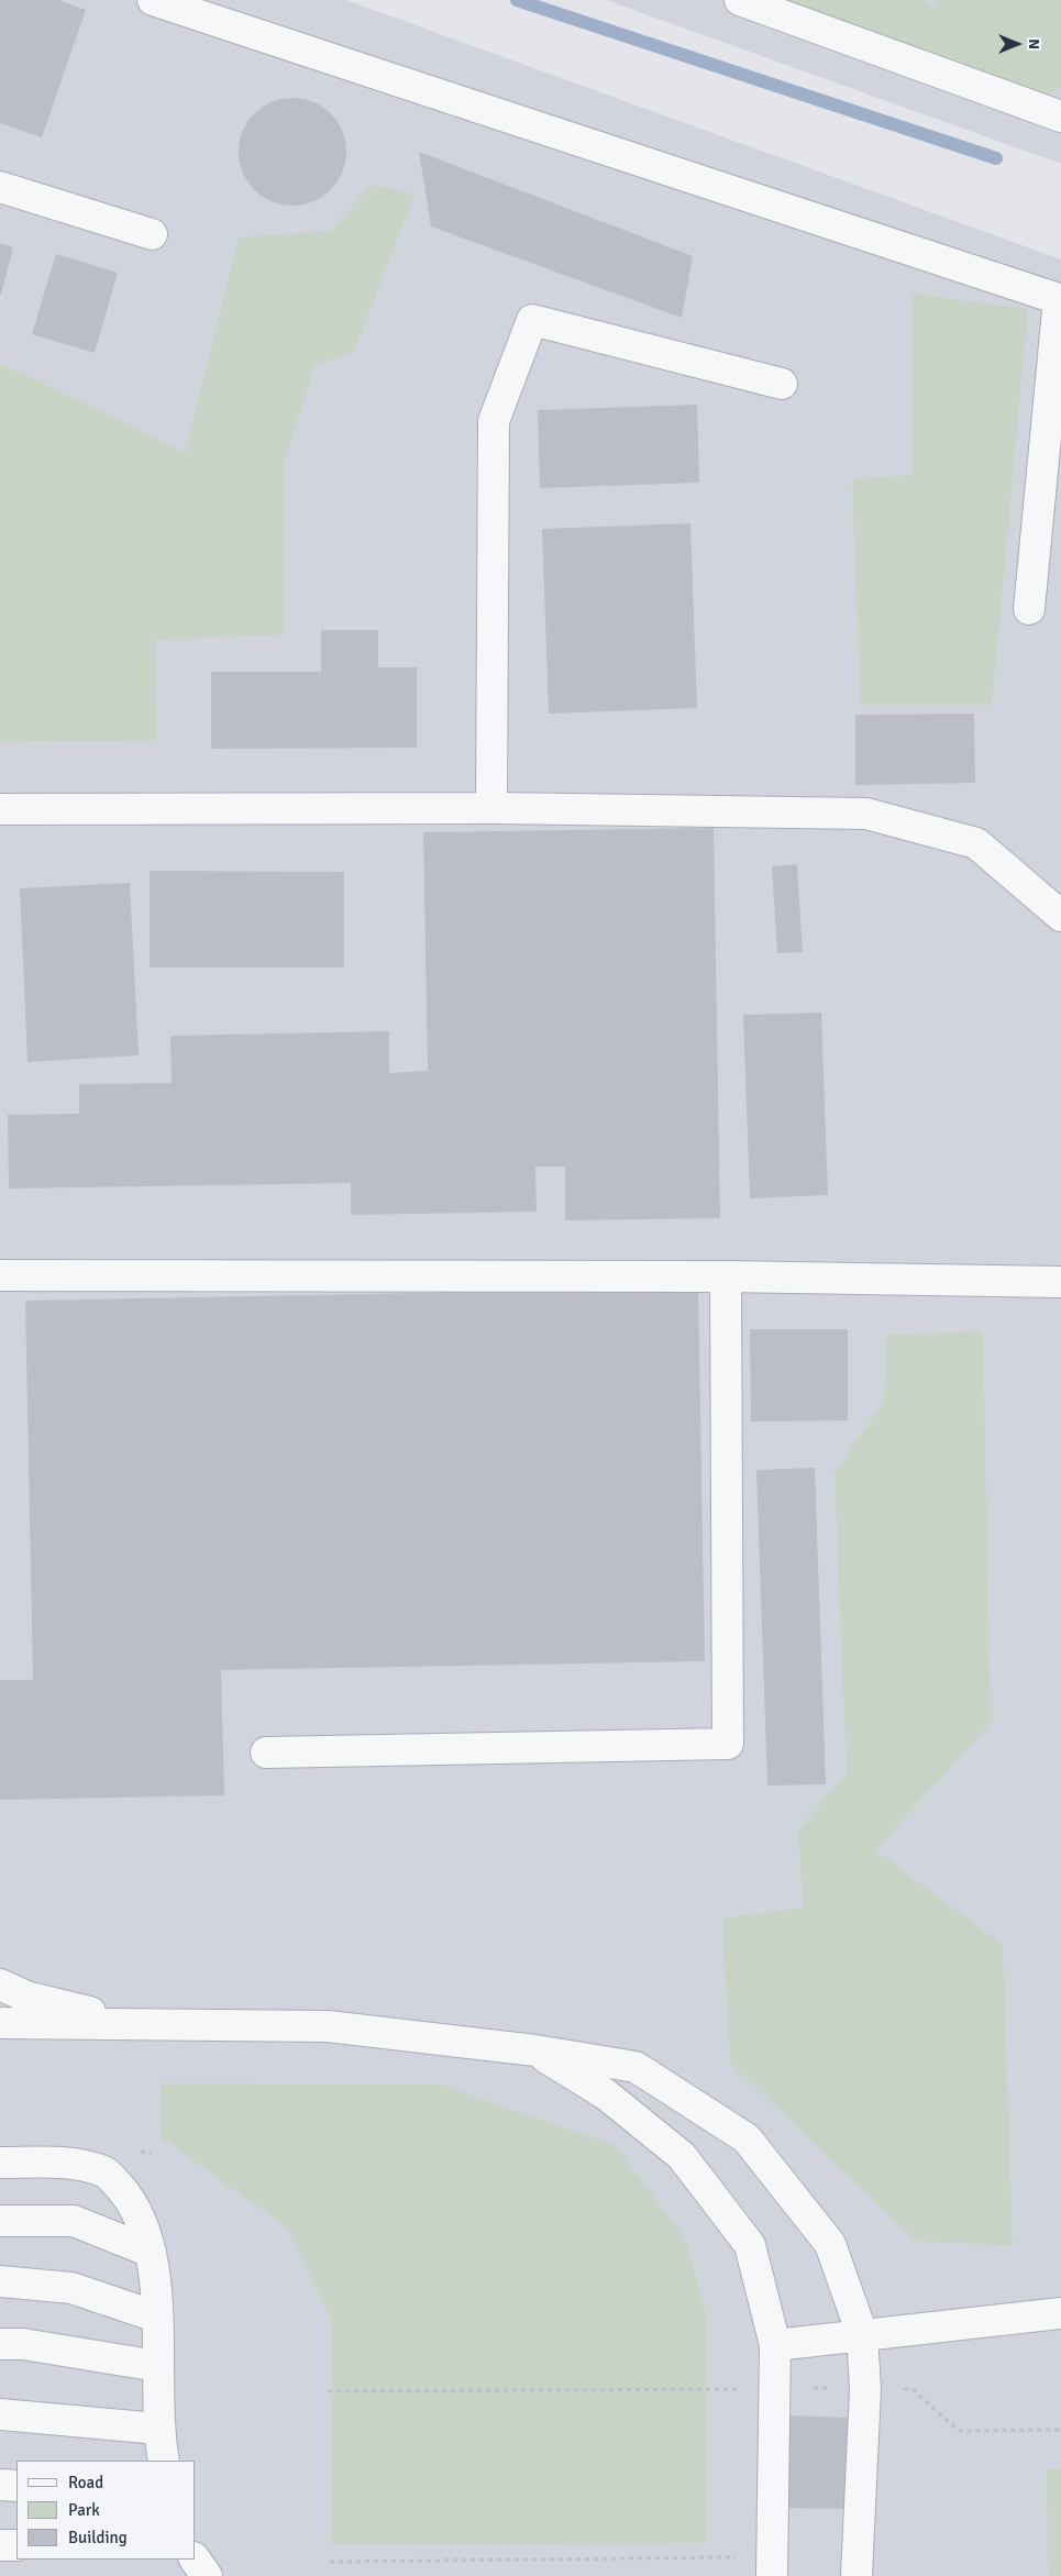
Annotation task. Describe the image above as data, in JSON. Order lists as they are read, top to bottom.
{
  "legend": ["Road", "Park", "Building"],
  "north": "right"
}
